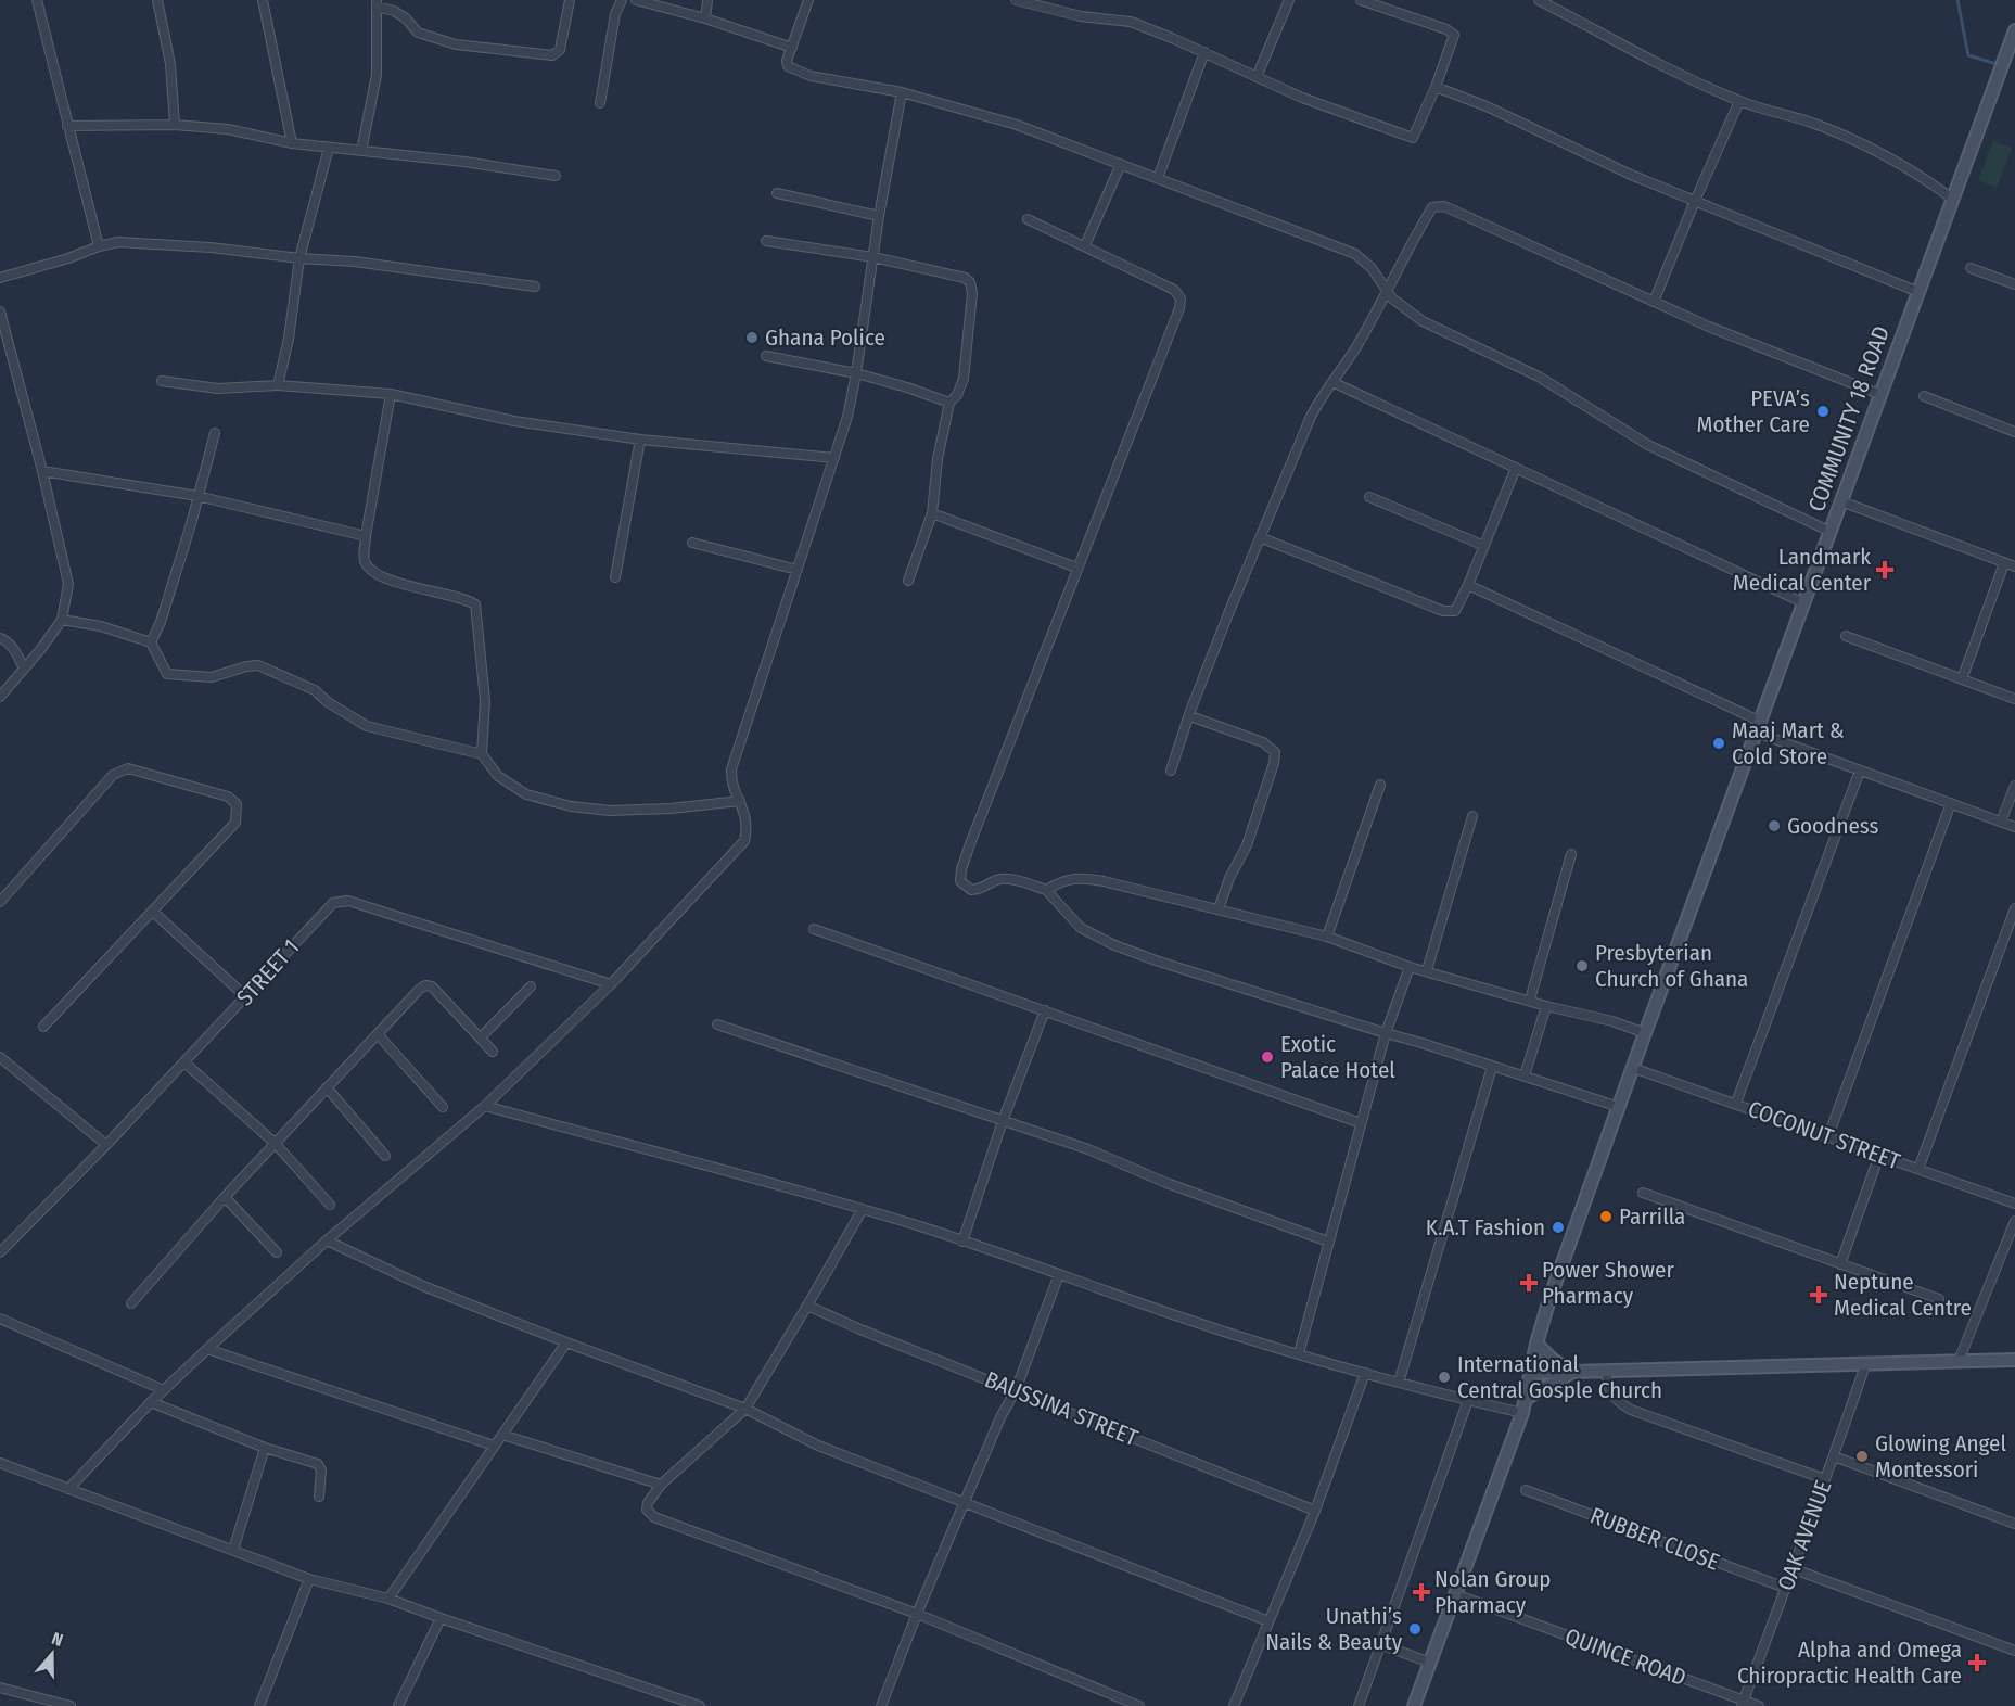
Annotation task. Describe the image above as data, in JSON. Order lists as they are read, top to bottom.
{
  "streets": {
    "main road": ["COMMUNITY 18 ROAD"],
    "street": [
      "STREET 1",
      "COCONUT STREET",
      "BAUSSINA STREET",
      "OAK AVENUE",
      "RUBBER CLOSE",
      "QUINCE ROAD"
    ]
  },
  "crossings": [
    ["COMMUNITY 18 ROAD", "COCONUT STREET"],
    ["COMMUNITY 18 ROAD", "QUINCE ROAD"],
    ["OAK AVENUE", "RUBBER CLOSE"],
    ["OAK AVENUE", "QUINCE ROAD"]
  ],
  "places": {
    "other": [
      "Ghana Police",
      "PEVA’s Mother Care",
      "Maaj Mart & Cold Store",
      "Goodness",
      "Presbyterian Church of Ghana",
      "Exotic Palace Hotel",
      "Parrilla",
      "K.A.T Fashion",
      "International Central Gosple Church",
      "Glowing Angel Montessori",
      "Unathi’s Nails & Beauty"
    ],
    "health": [
      "Landmark Medical Center",
      "Power Shower Pharmacy",
      "Neptune Medical Centre",
      "Nolan Group Pharmacy",
      "Alpha and Omega Chiropractic Health Care"
    ]
  },
  "north": "top"
}
